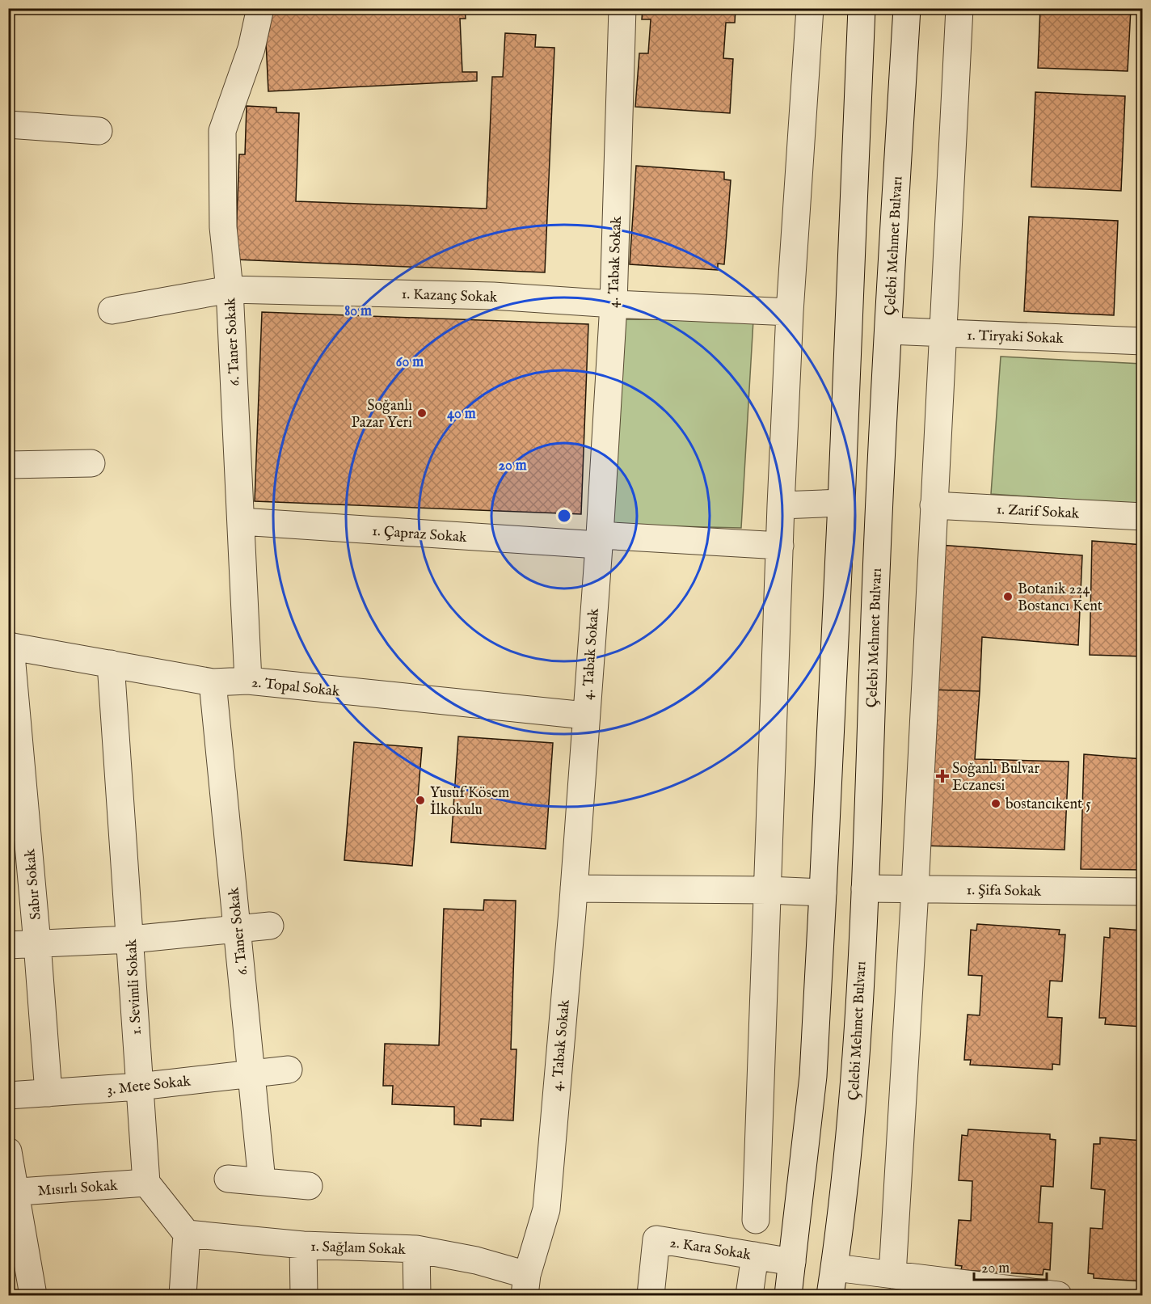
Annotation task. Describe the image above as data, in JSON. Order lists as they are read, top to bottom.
{
  "streets": {
    "street": [
      "Çelebi Mehmet Bulvarı",
      "4. Tabak Sokak",
      "1. Kazanç Sokak",
      "1. Tiryaki Sokak",
      "6. Taner Sokak",
      "1. Zarif Sokak",
      "1. Çapraz Sokak",
      "2. Topal Sokak",
      "Sabır Sokak",
      "1. Şifa Sokak",
      "1. Sevimli Sokak",
      "3. Mete Sokak",
      "Mısırlı Sokak",
      "1. Sağlam Sokak",
      "2. Kara Sokak"
    ]
  },
  "crossings": [
    ["Çelebi Mehmet Bulvarı", "1. Tiryaki Sokak"],
    ["Çelebi Mehmet Bulvarı", "1. Şifa Sokak"],
    ["4. Tabak Sokak", "1. Kazanç Sokak"],
    ["4. Tabak Sokak", "1. Çapraz Sokak"],
    ["4. Tabak Sokak", "2. Topal Sokak"],
    ["4. Tabak Sokak", "1. Sağlam Sokak"],
    ["1. Kazanç Sokak", "6. Taner Sokak"],
    ["6. Taner Sokak", "1. Çapraz Sokak"],
    ["6. Taner Sokak", "2. Topal Sokak"],
    ["6. Taner Sokak", "3. Mete Sokak"],
    ["2. Topal Sokak", "Sabır Sokak"],
    ["2. Topal Sokak", "1. Sevimli Sokak"],
    ["Sabır Sokak", "3. Mete Sokak"],
    ["1. Sevimli Sokak", "3. Mete Sokak"],
    ["1. Sevimli Sokak", "Mısırlı Sokak"]
  ],
  "places": {
    "other": [
      "Soğanlı Pazar Yeri",
      "Botanik 224 Bostancı Kent",
      "Yusuf Kösem İlkokulu",
      "bostancıkent 5"
    ],
    "health": ["Soğanlı Bulvar Eczanesi"]
  },
  "scale_bar": "20 m",
  "rings": [
    "80 m",
    "60 m",
    "40 m",
    "20 m"
  ]
}
